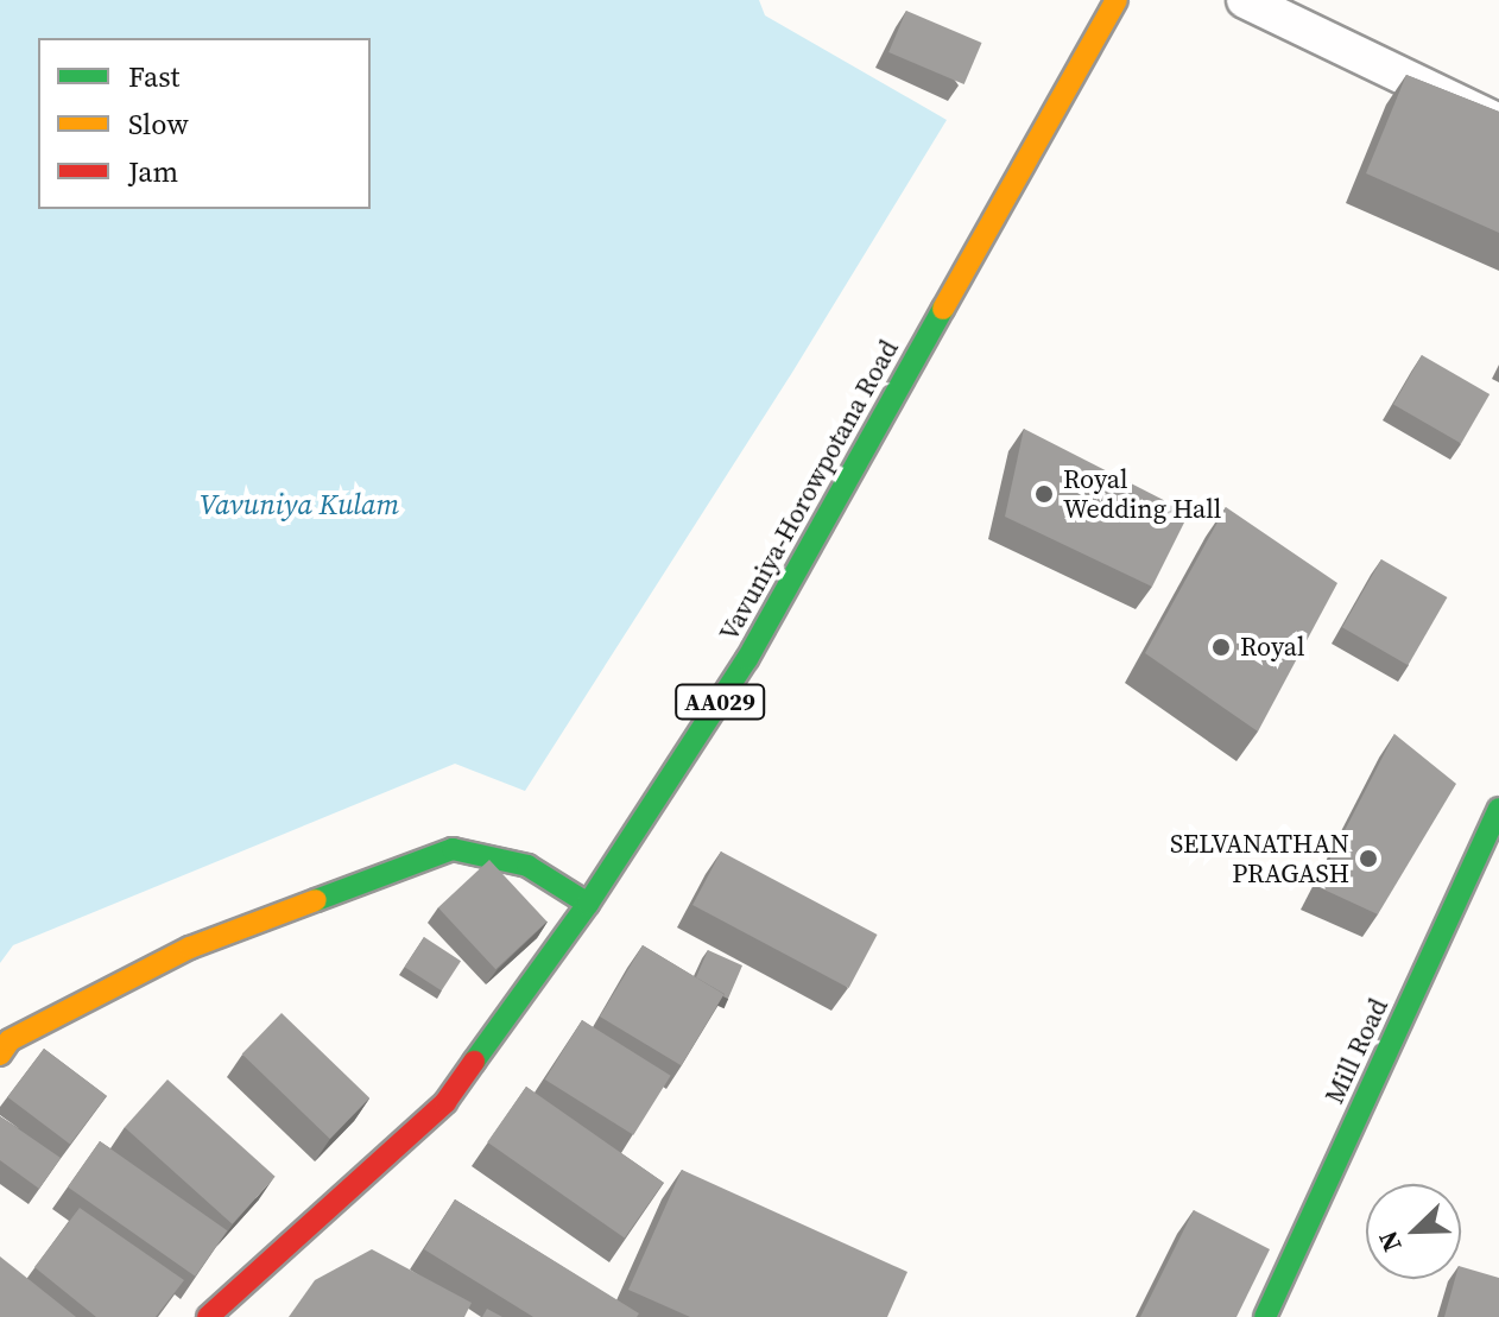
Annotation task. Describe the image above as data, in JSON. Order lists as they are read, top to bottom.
{
  "streets": {
    "main road": ["Vavuniya-Horowpotana Road", "AA029", "Mill Road"]
  },
  "water": ["Vavuniya Kulam"],
  "places": ["Royal Wedding Hall", "Royal", "SELVANATHAN PRAGASH"],
  "legend": ["Fast", "Slow", "Jam"],
  "north": "bottom left"
}
